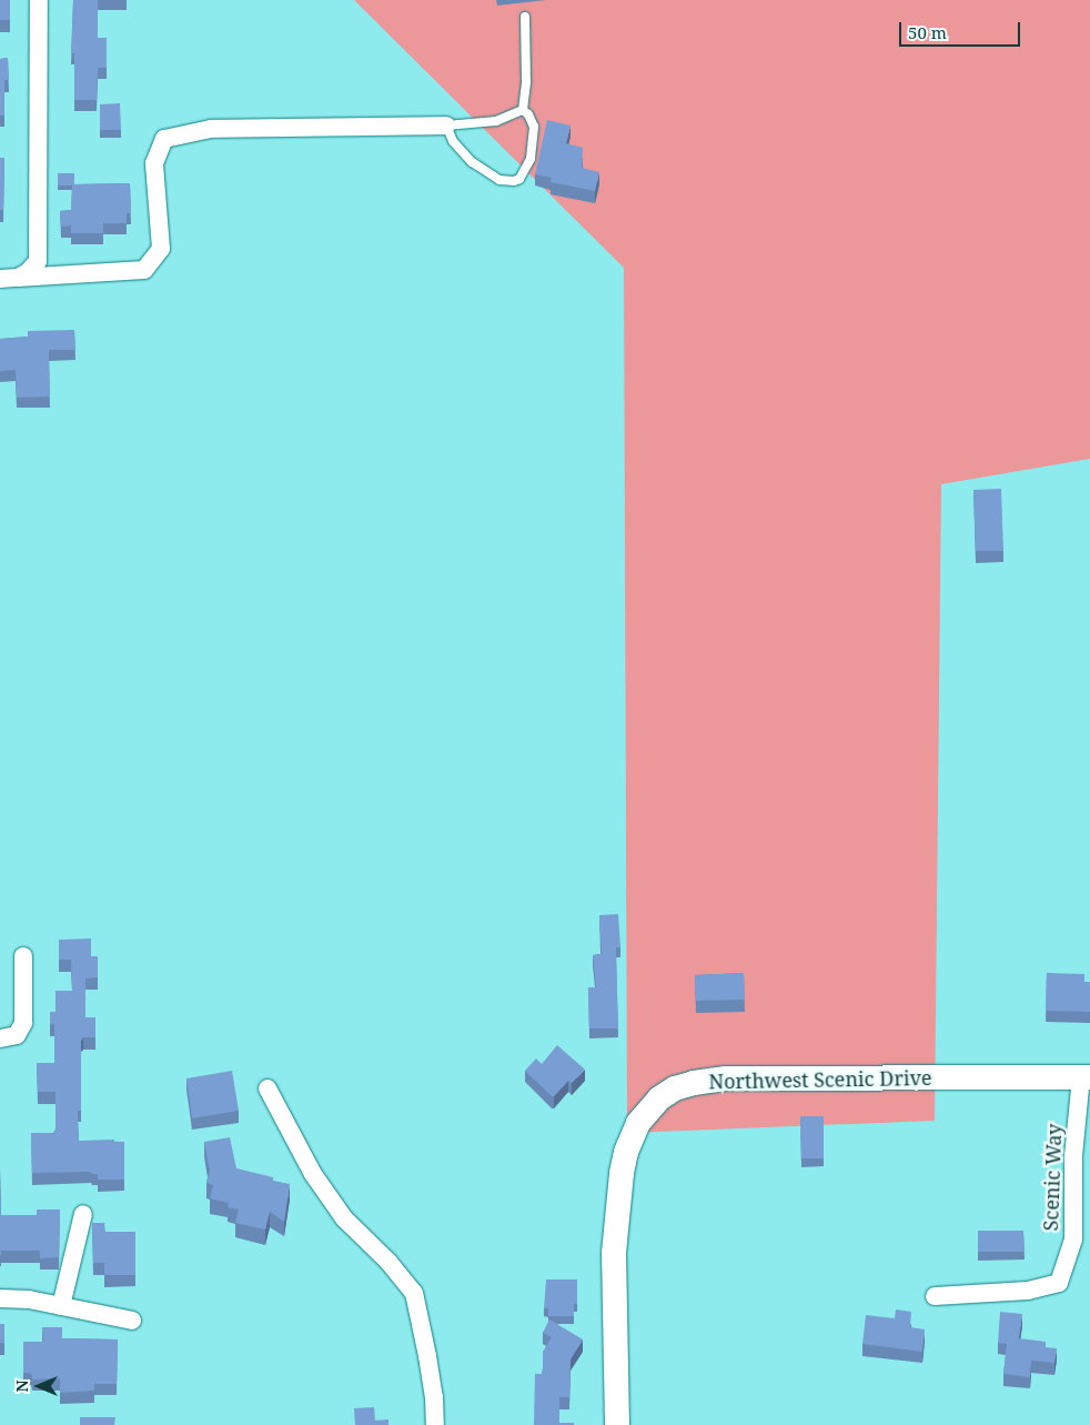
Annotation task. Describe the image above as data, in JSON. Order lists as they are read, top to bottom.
{
  "streets": {
    "street": ["Northwest Scenic Drive", "Scenic Way"]
  },
  "crossings": [
    ["Northwest Scenic Drive", "Scenic Way"]
  ],
  "scale_bar": "50 m",
  "north": "left"
}
